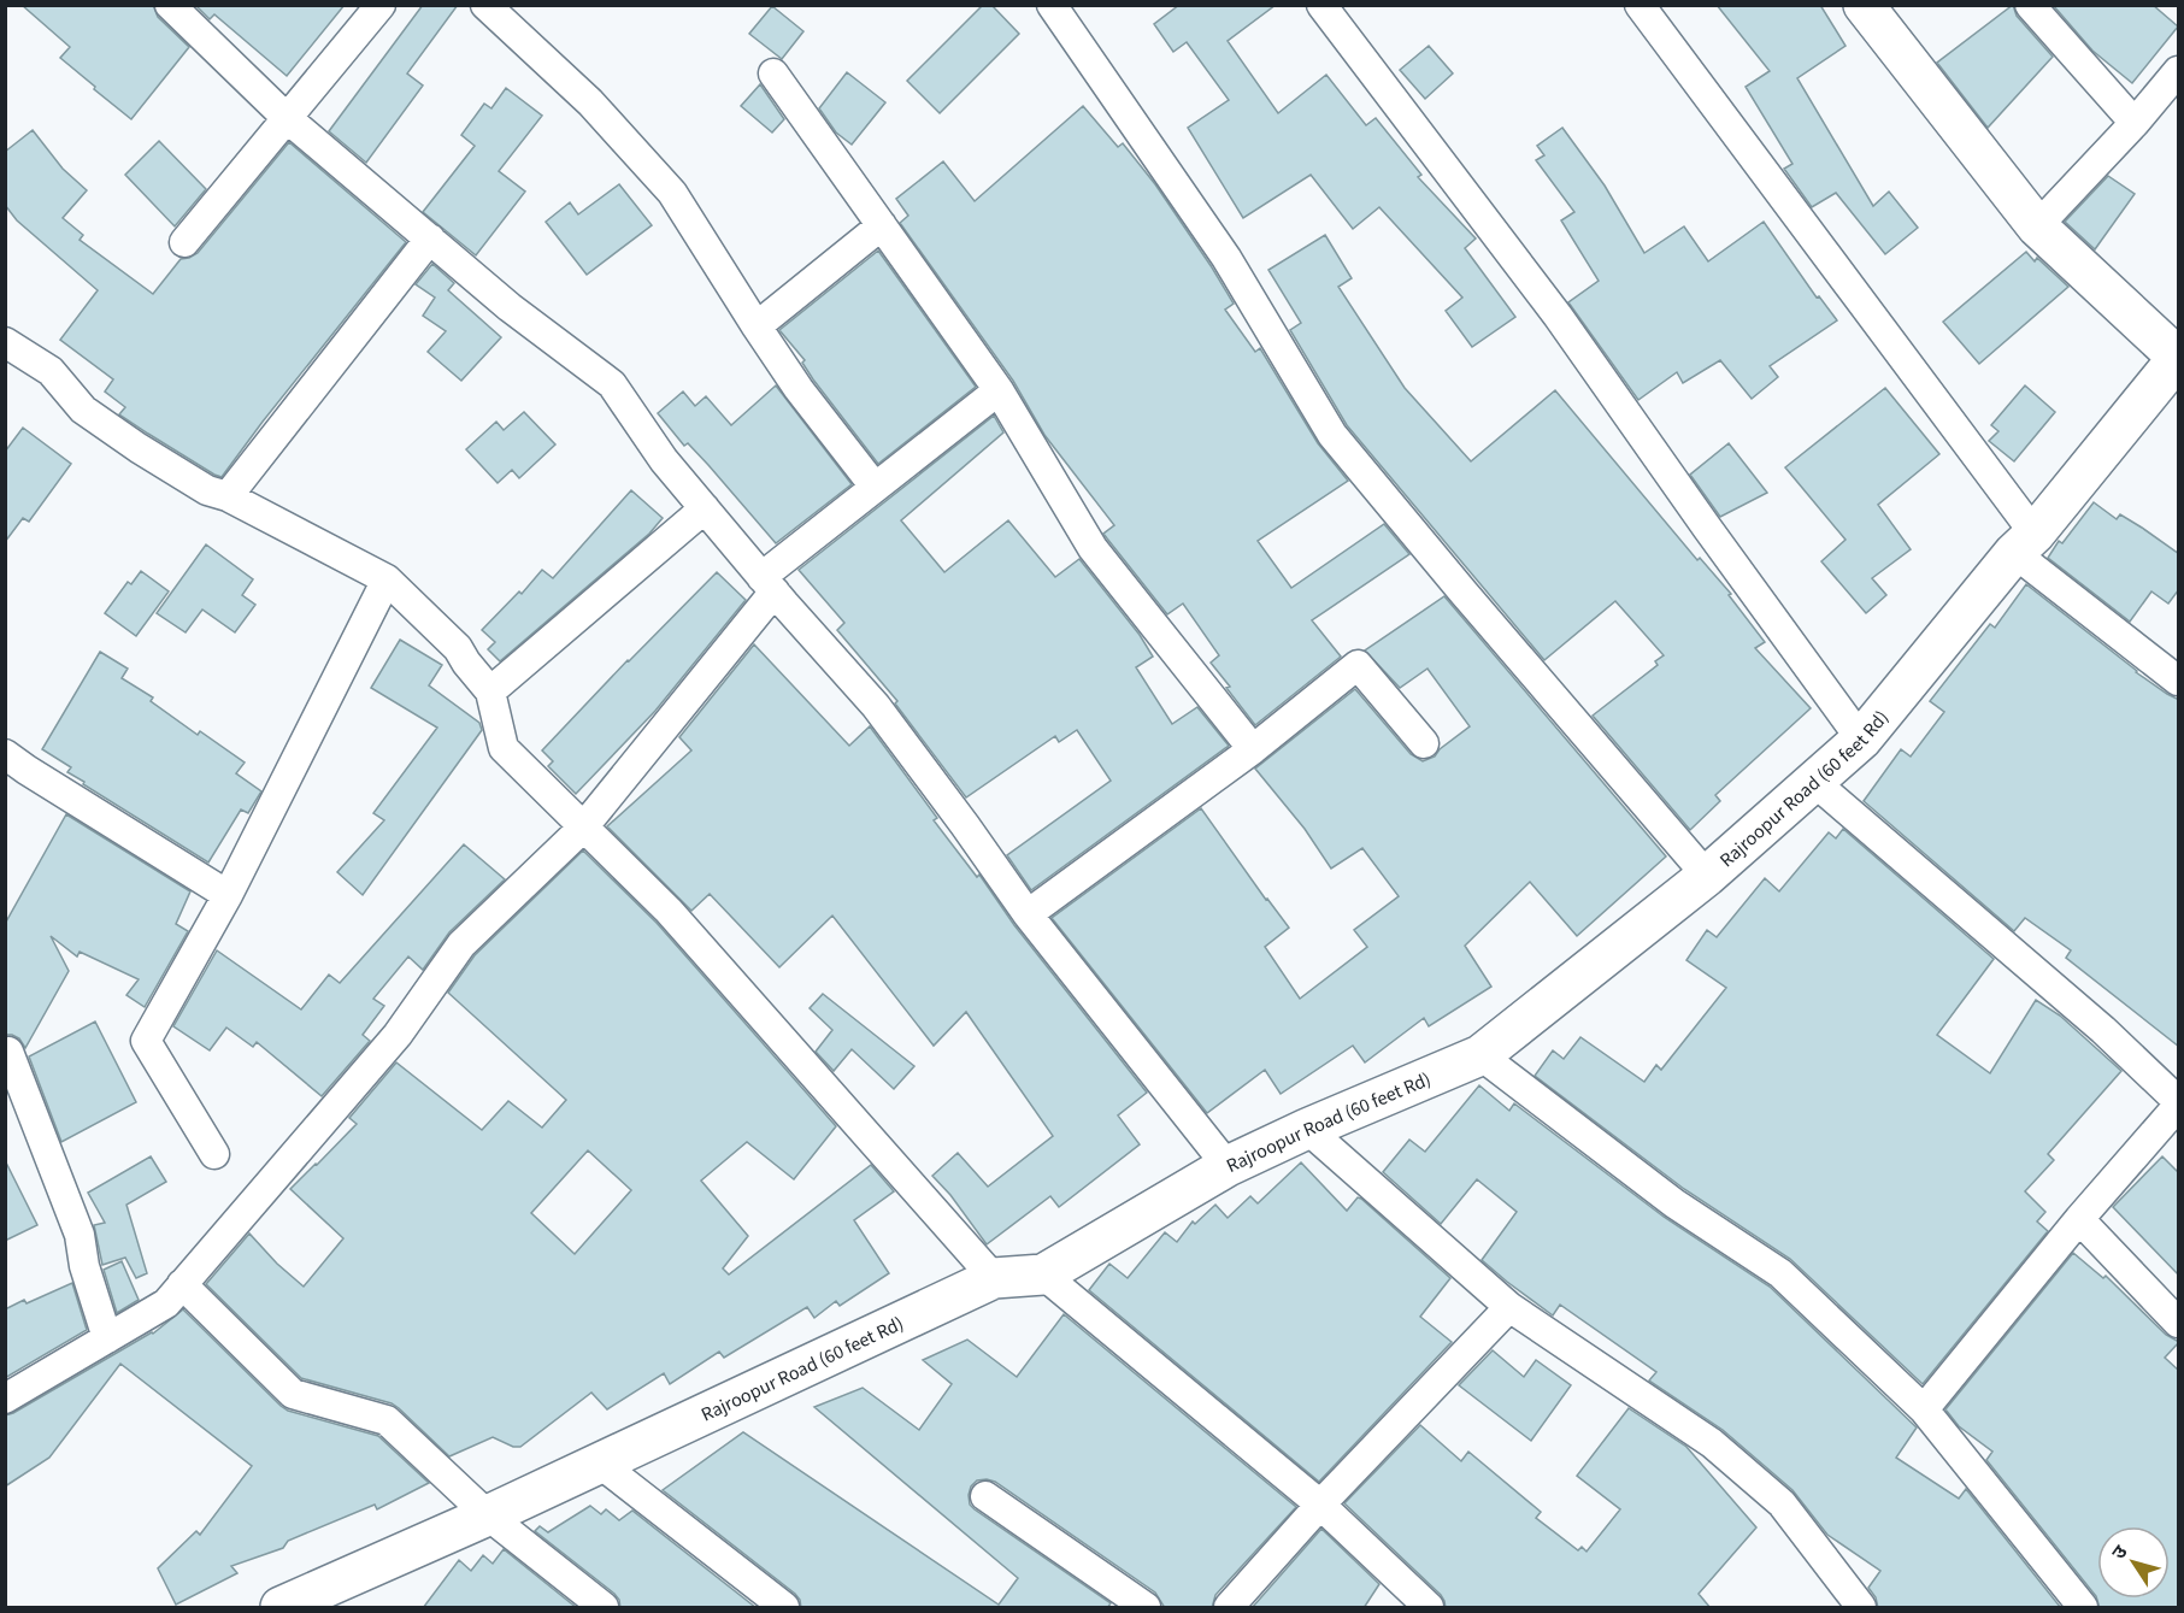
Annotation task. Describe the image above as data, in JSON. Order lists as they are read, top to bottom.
{
  "streets": {
    "main road": ["Rajroopur Road (60 feet Rd)"]
  },
  "north": "top left"
}
